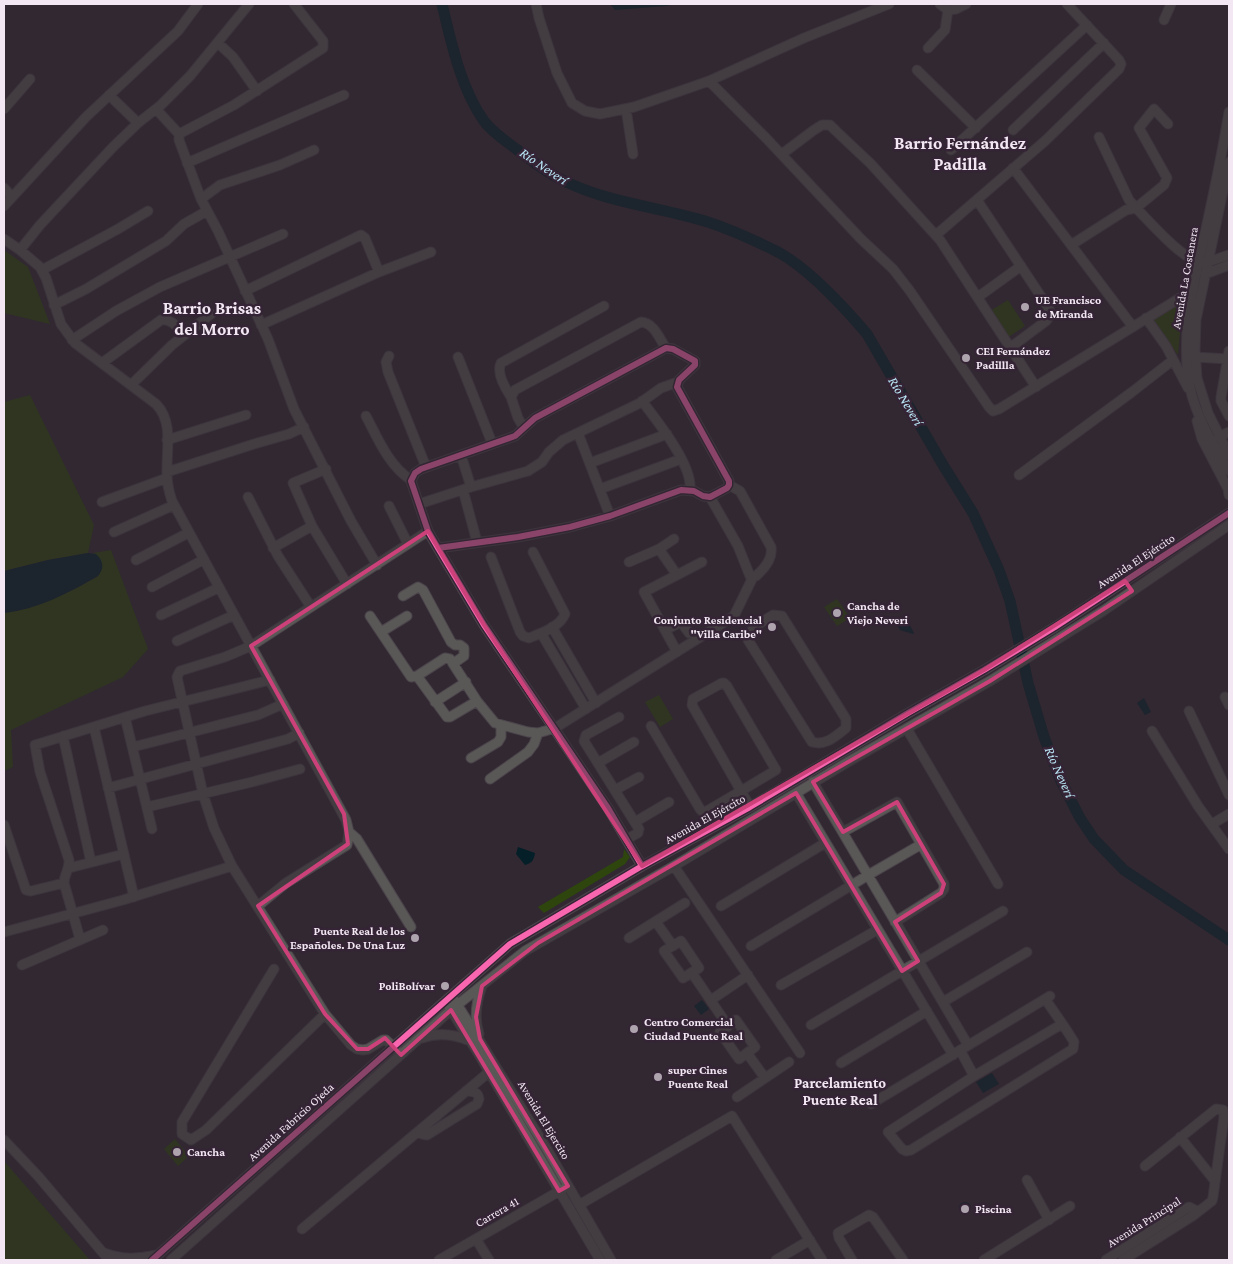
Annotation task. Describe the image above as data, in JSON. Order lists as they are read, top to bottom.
{
  "streets": {
    "street": [
      "Avenida La Costanera",
      "Avenida El Ejército",
      "Avenida El Ejercito",
      "Avenida Fabricio Ojeda",
      "Carrera 41",
      "Avenida Principal"
    ]
  },
  "crossings": [
    ["Avenida El Ejército", "Avenida El Ejercito"],
    ["Avenida El Ejército", "Avenida Fabricio Ojeda"],
    ["Avenida El Ejercito", "Avenida Fabricio Ojeda"],
    ["Avenida El Ejercito", "Carrera 41"]
  ],
  "districts": ["Barrio Fernández Padilla", "Barrio Brisas del Morro", "Parcelamiento Puente Real"],
  "water": ["Río Neverí"],
  "places": [
    "UE Francisco de Miranda",
    "CEI Fernández Padillla",
    "Cancha de Viejo Neveri",
    "Conjunto Residencial \"Villa Caribe\"",
    "Puente Real de los Españoles. De Una Luz",
    "PoliBolívar",
    "Centro Comercial Ciudad Puente Real",
    "super Cines Puente Real",
    "Cancha",
    "Piscina"
  ]
}
